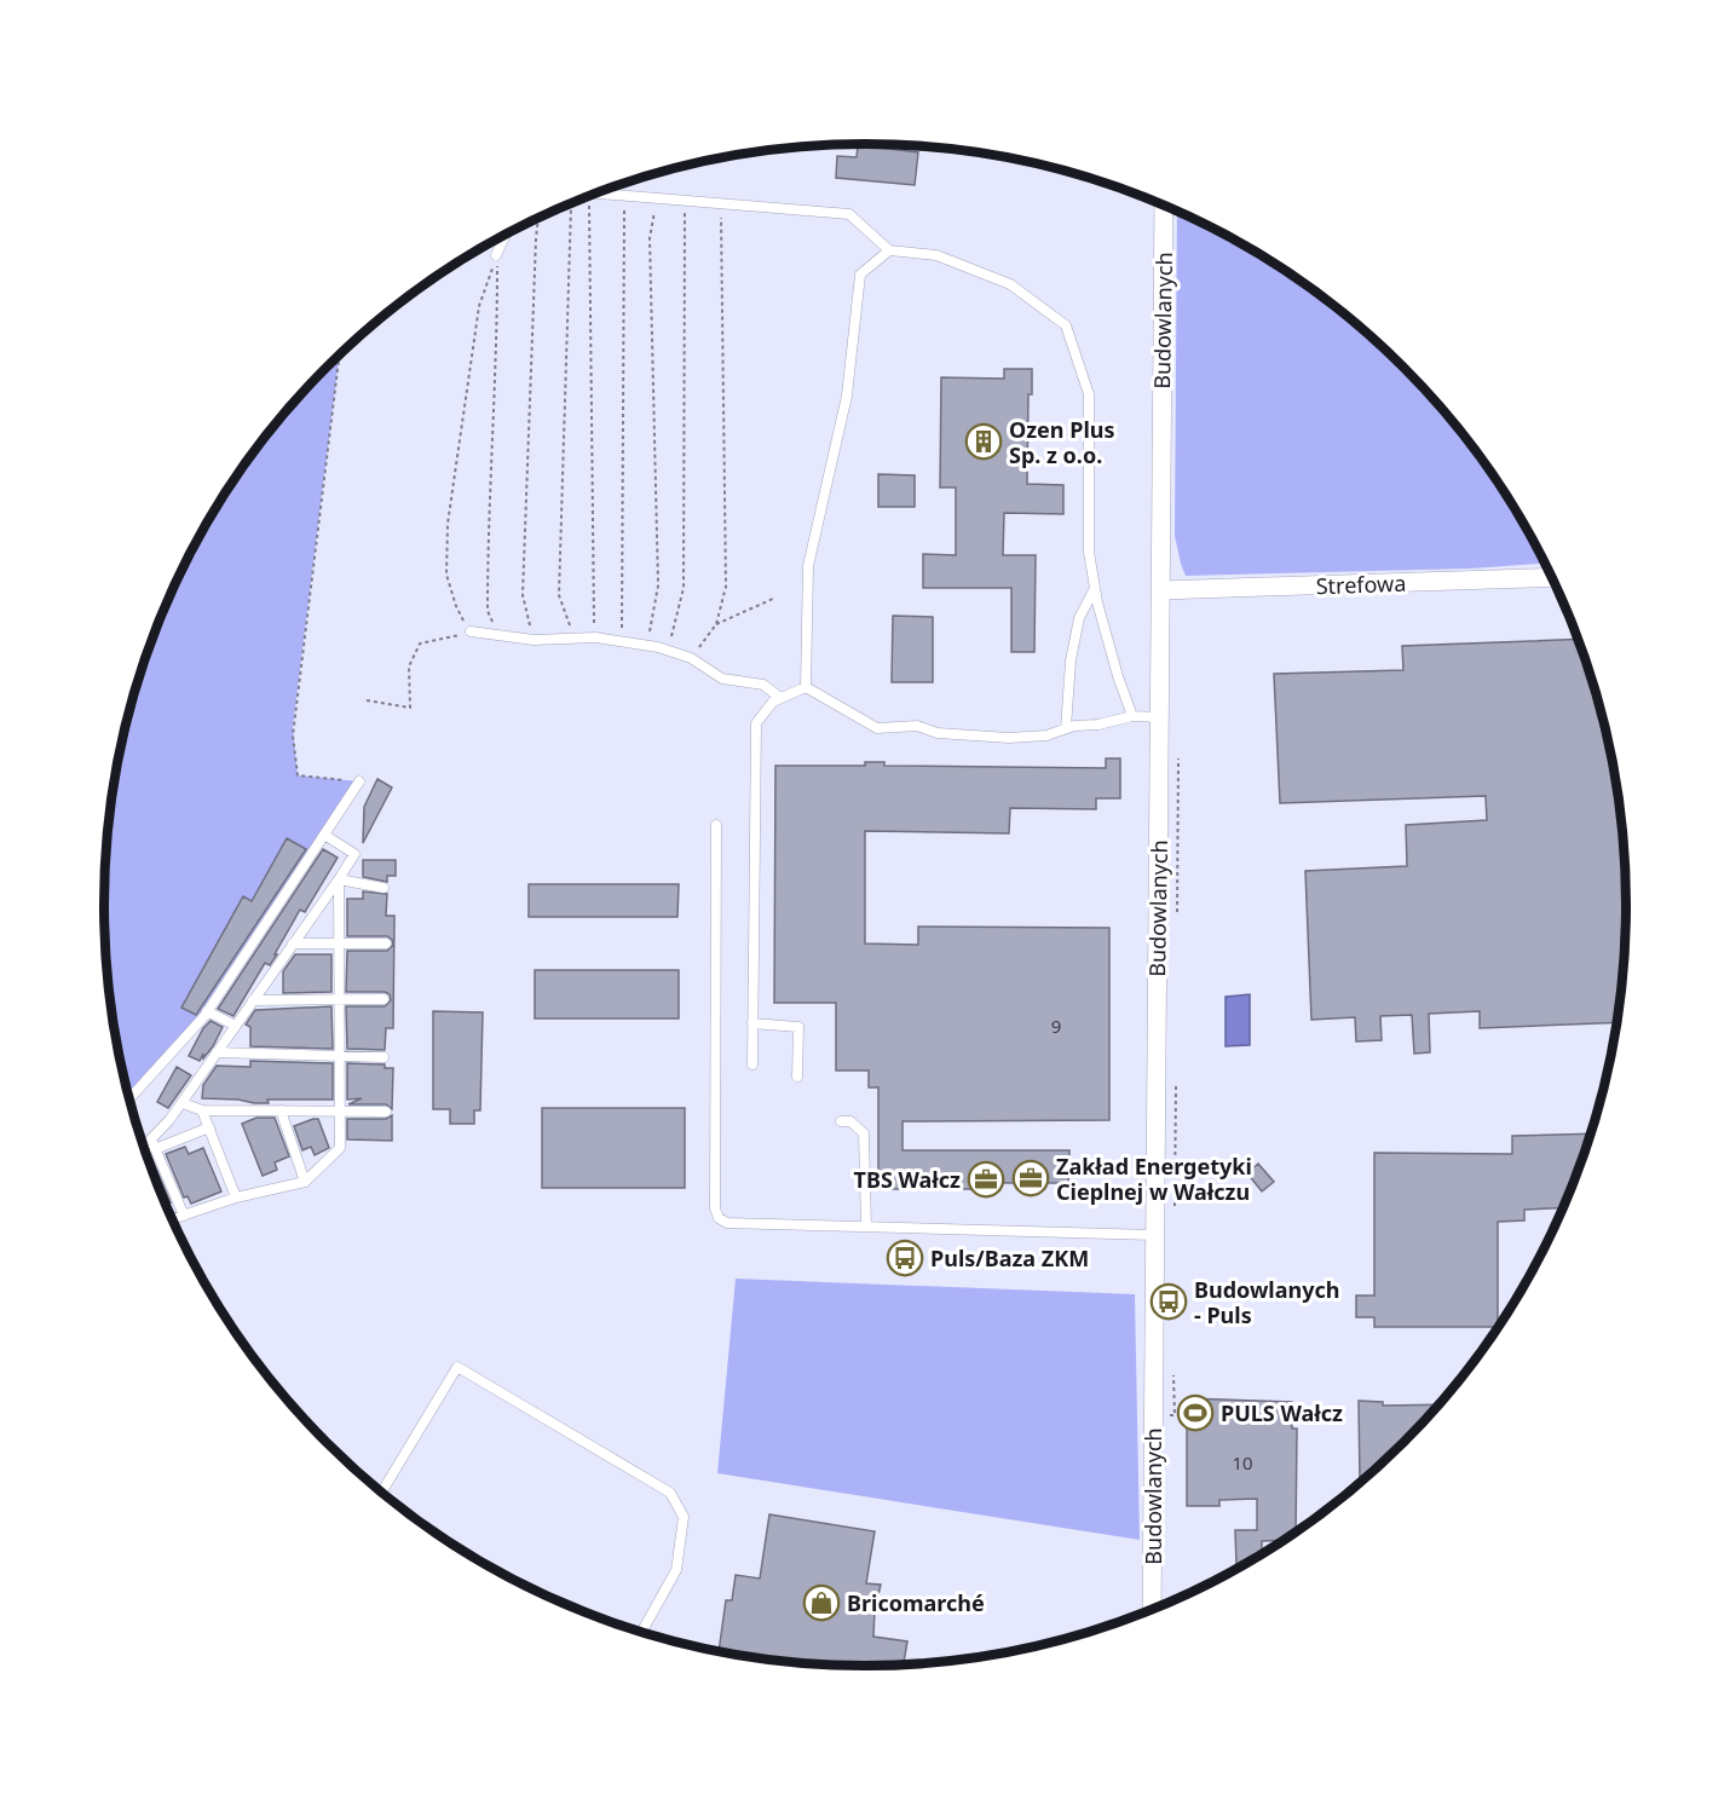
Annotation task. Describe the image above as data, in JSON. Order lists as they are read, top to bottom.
{
  "streets": {
    "street": ["Budowlanych", "Strefowa"]
  },
  "crossings": [
    ["Budowlanych", "Strefowa"]
  ],
  "places": {
    "building": ["Ozen Plus Sp. z o.o."],
    "office": ["Zakład Energetyki Cieplnej w Wałczu", "TBS Wałcz"],
    "bus stop": ["Puls/Baza ZKM", "Budowlanych - Puls"],
    "sports": ["PULS Wałcz"],
    "shop": ["Bricomarché"]
  },
  "house_numbers": ["9", "10"]
}
